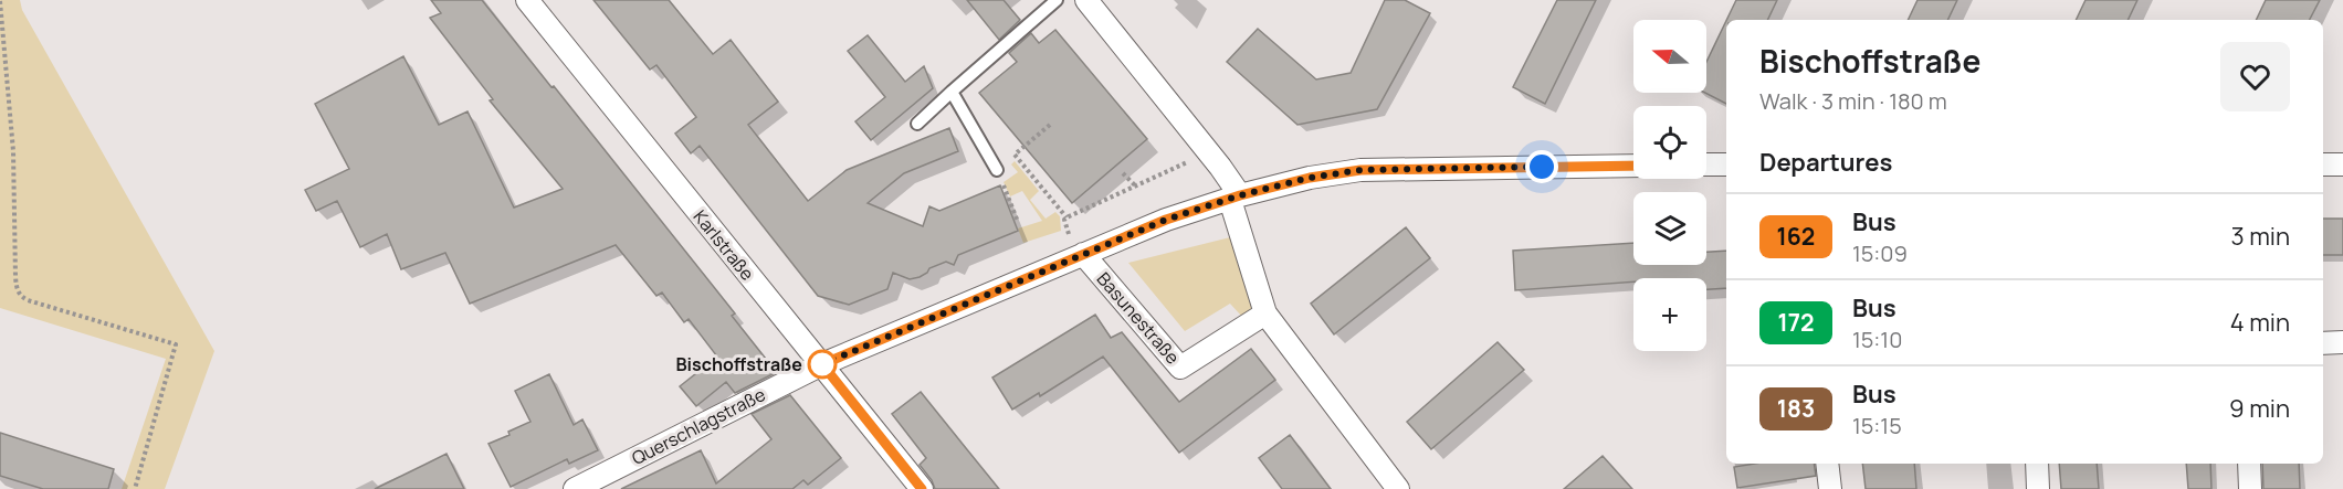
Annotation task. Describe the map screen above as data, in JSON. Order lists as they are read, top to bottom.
{
  "streets": {
    "street": ["Karlstraße", "Basunestraße", "Querschlagstraße"]
  },
  "crossings": [
    ["Karlstraße", "Querschlagstraße"]
  ],
  "places": ["Bischoffstraße"],
  "lines": ["bus line 162"],
  "north": "left",
  "page": {
    "map_buttons": "+",
    "heading": [
      ["Bischoffstraße", "Walk · 3 min · 180 m"],
      "Departures"
    ],
    "list": [
      {
        "mark": "162",
        "name": "Bus",
        "note": "15:09",
        "value": "3 min"
      },
      {
        "mark": "172",
        "name": "Bus",
        "note": "15:10",
        "value": "4 min"
      },
      {
        "mark": "183",
        "name": "Bus",
        "note": "15:15",
        "value": "9 min"
      }
    ]
  }
}
